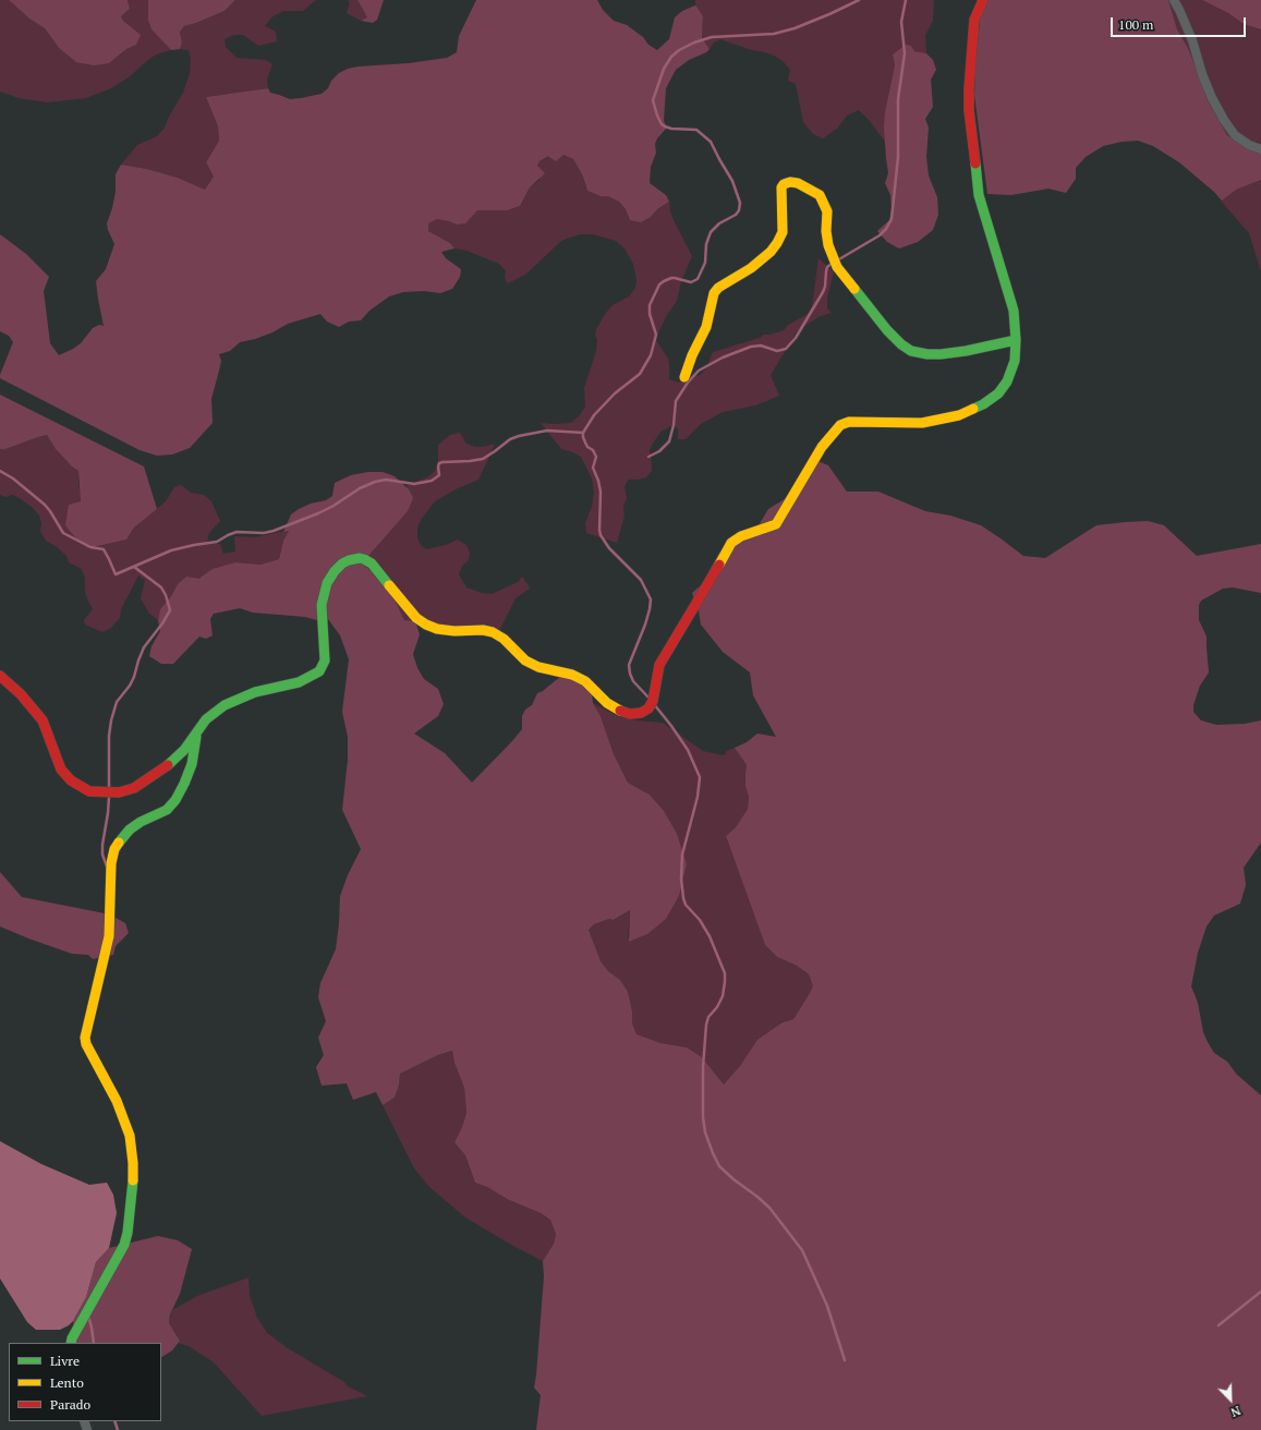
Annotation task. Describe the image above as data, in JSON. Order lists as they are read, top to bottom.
{
  "legend": ["Livre", "Lento", "Parado"],
  "scale_bar": "100 m",
  "north": "bottom right"
}
